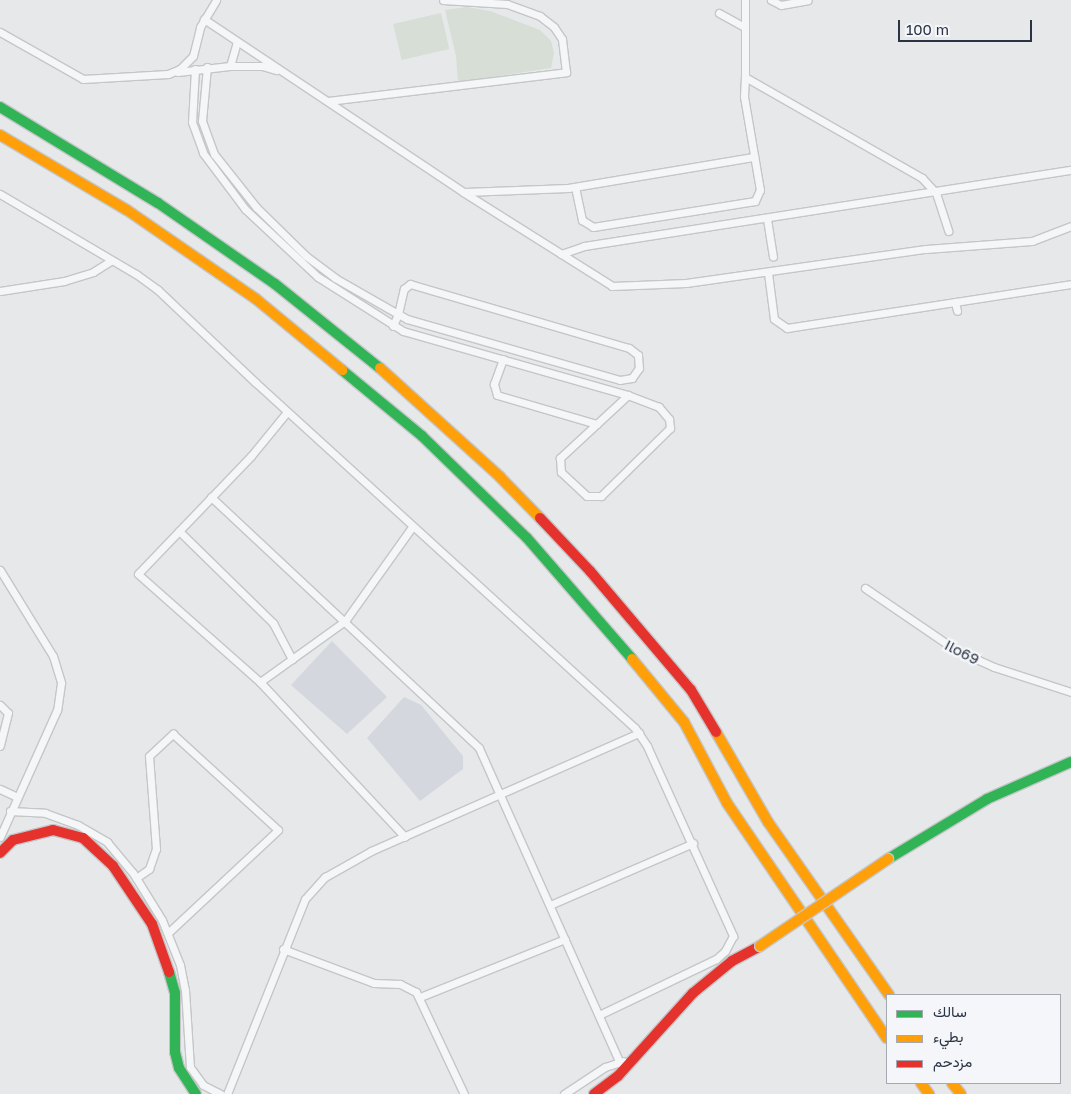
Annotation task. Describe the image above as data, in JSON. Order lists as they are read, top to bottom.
{
  "streets": {
    "street": ["Ilo69"]
  },
  "legend": ["سالك", "بطيء", "مزدحم"],
  "scale_bar": "100 m"
}
